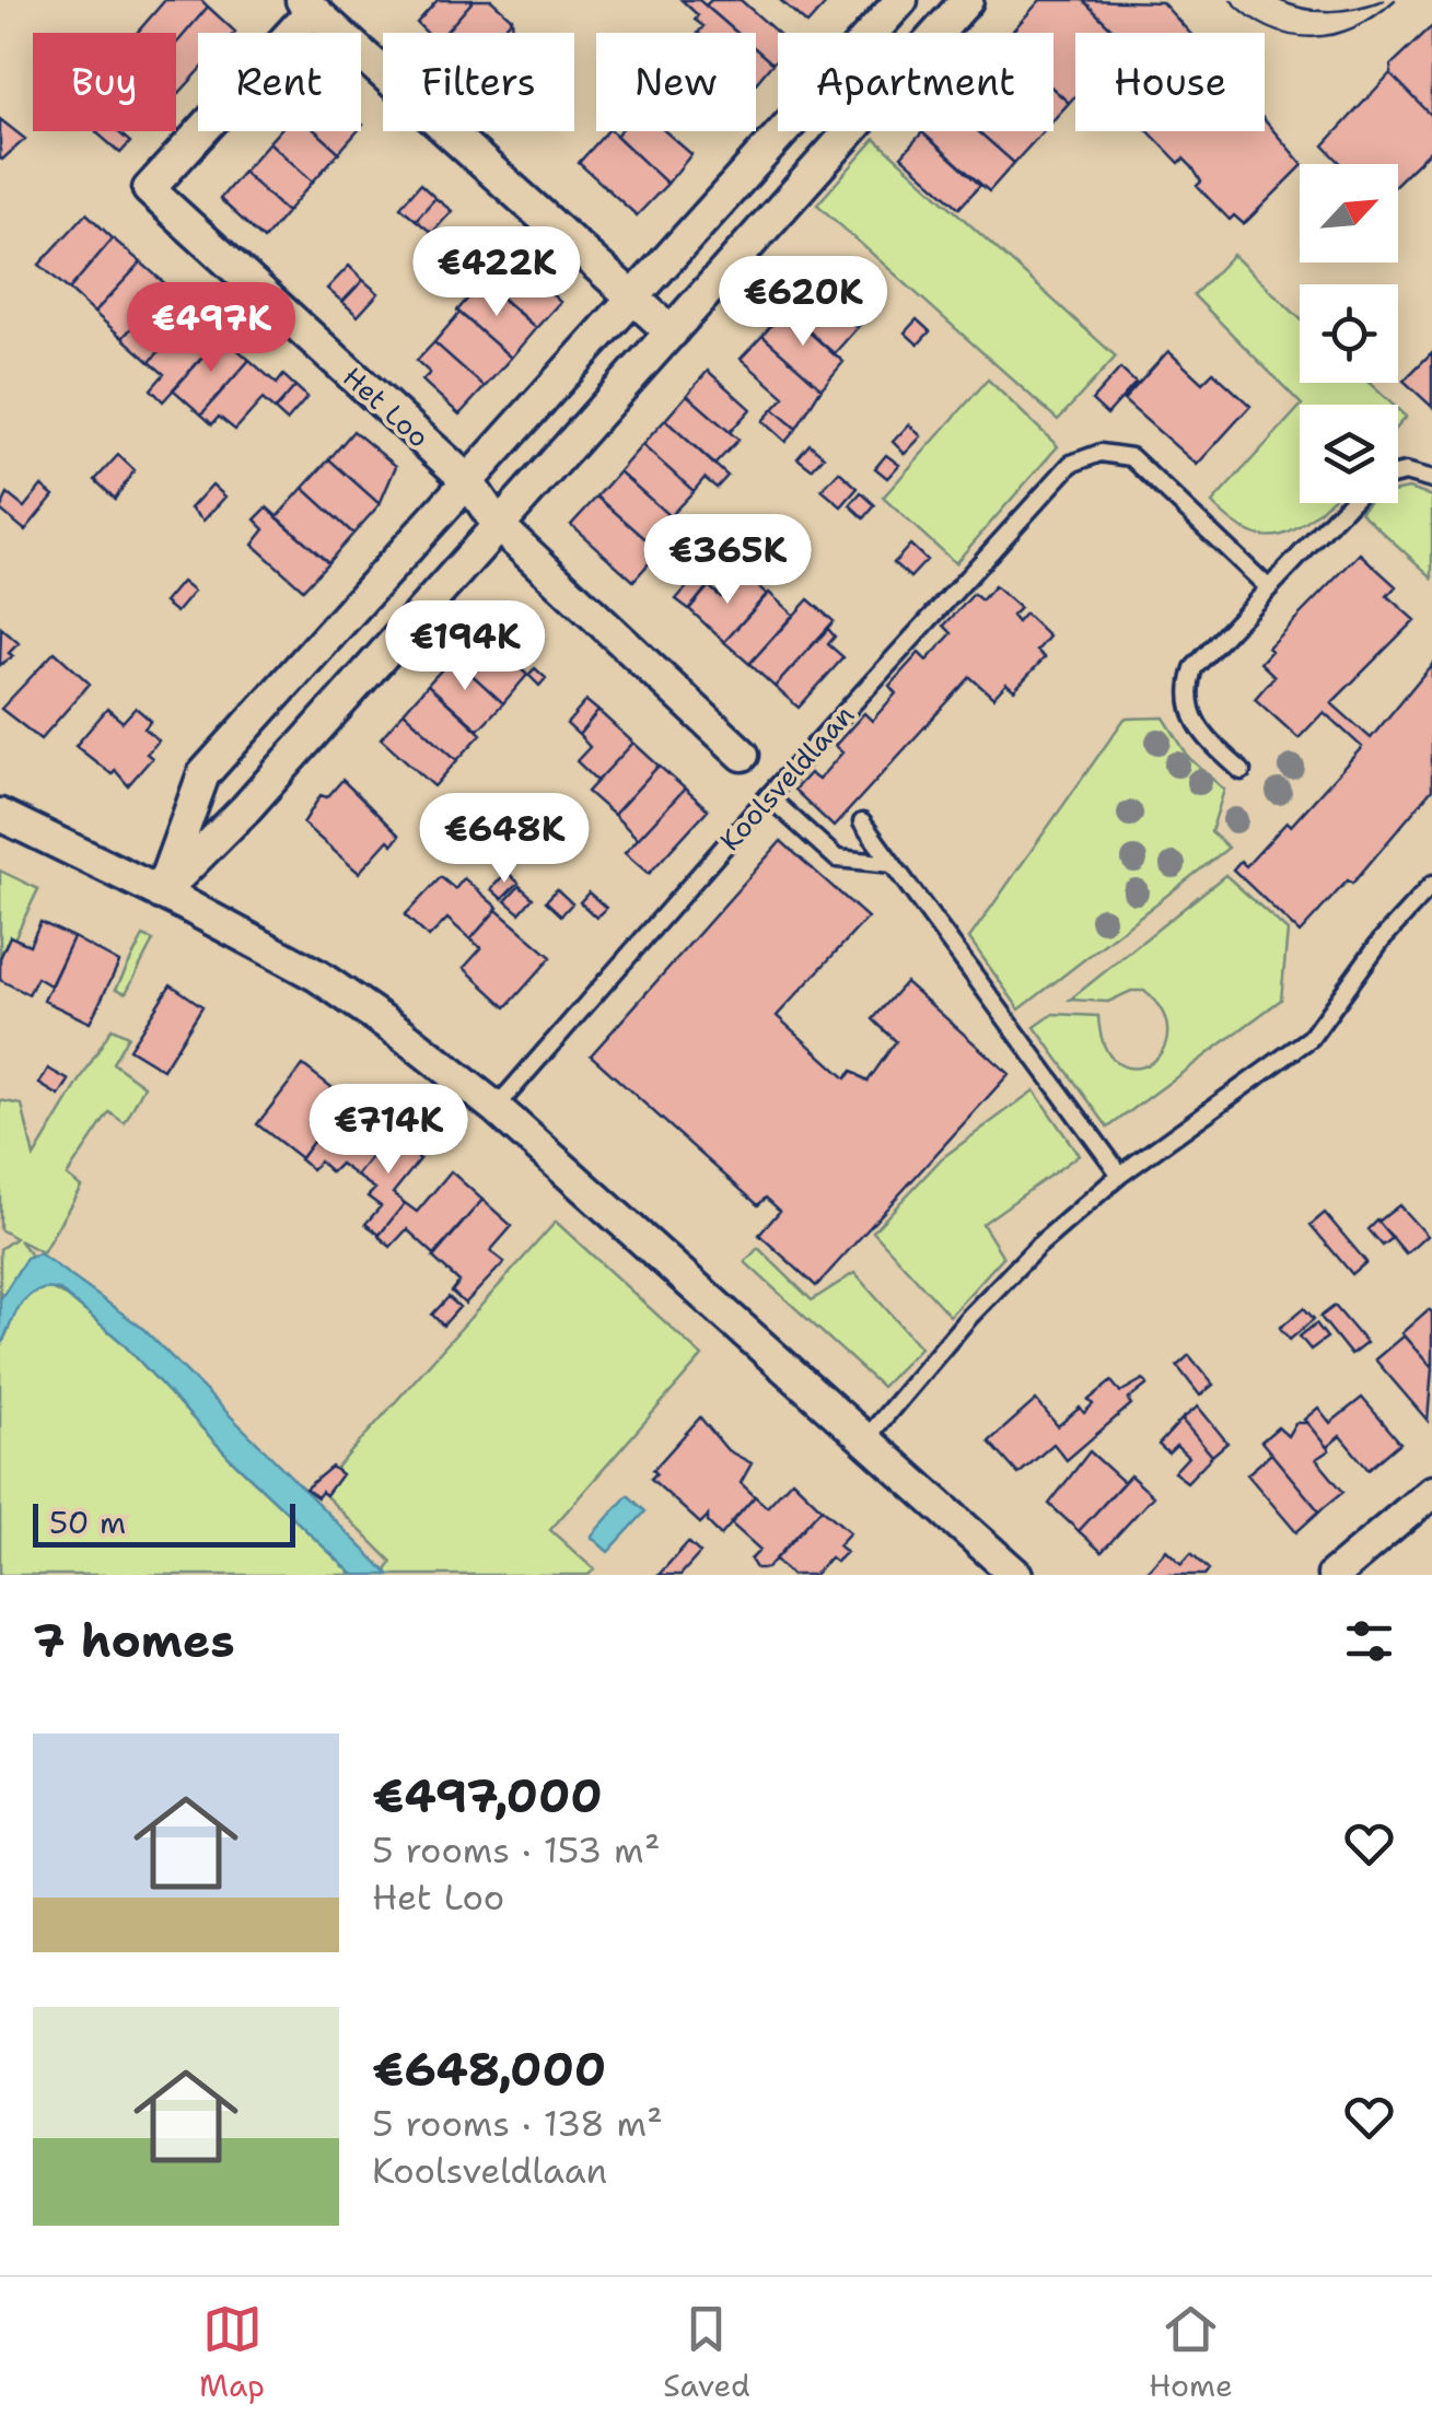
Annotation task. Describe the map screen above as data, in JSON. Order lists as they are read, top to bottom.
{
  "streets": {
    "street": ["Het Loo"],
    "lane": ["Koolsveldlaan"]
  },
  "scale_bar": "50 m",
  "north": "top right",
  "page": {
    "chip": [
      "Buy",
      "Rent",
      "Filters",
      "New",
      "Apartment",
      "House"
    ],
    "price": [
      "€422K",
      "€620K",
      "€497K",
      "€365K",
      "€194K",
      "€648K",
      "€714K"
    ],
    "scale": "50 m",
    "heading": "7 homes",
    "list": [
      {
        "name": "€497,000",
        "note": "5 rooms · 153 m² · Het Loo"
      },
      {
        "name": "€648,000",
        "note": "5 rooms · 138 m² · Koolsveldlaan"
      }
    ],
    "tabs": ["Map", "Saved", "Home"]
  }
}
